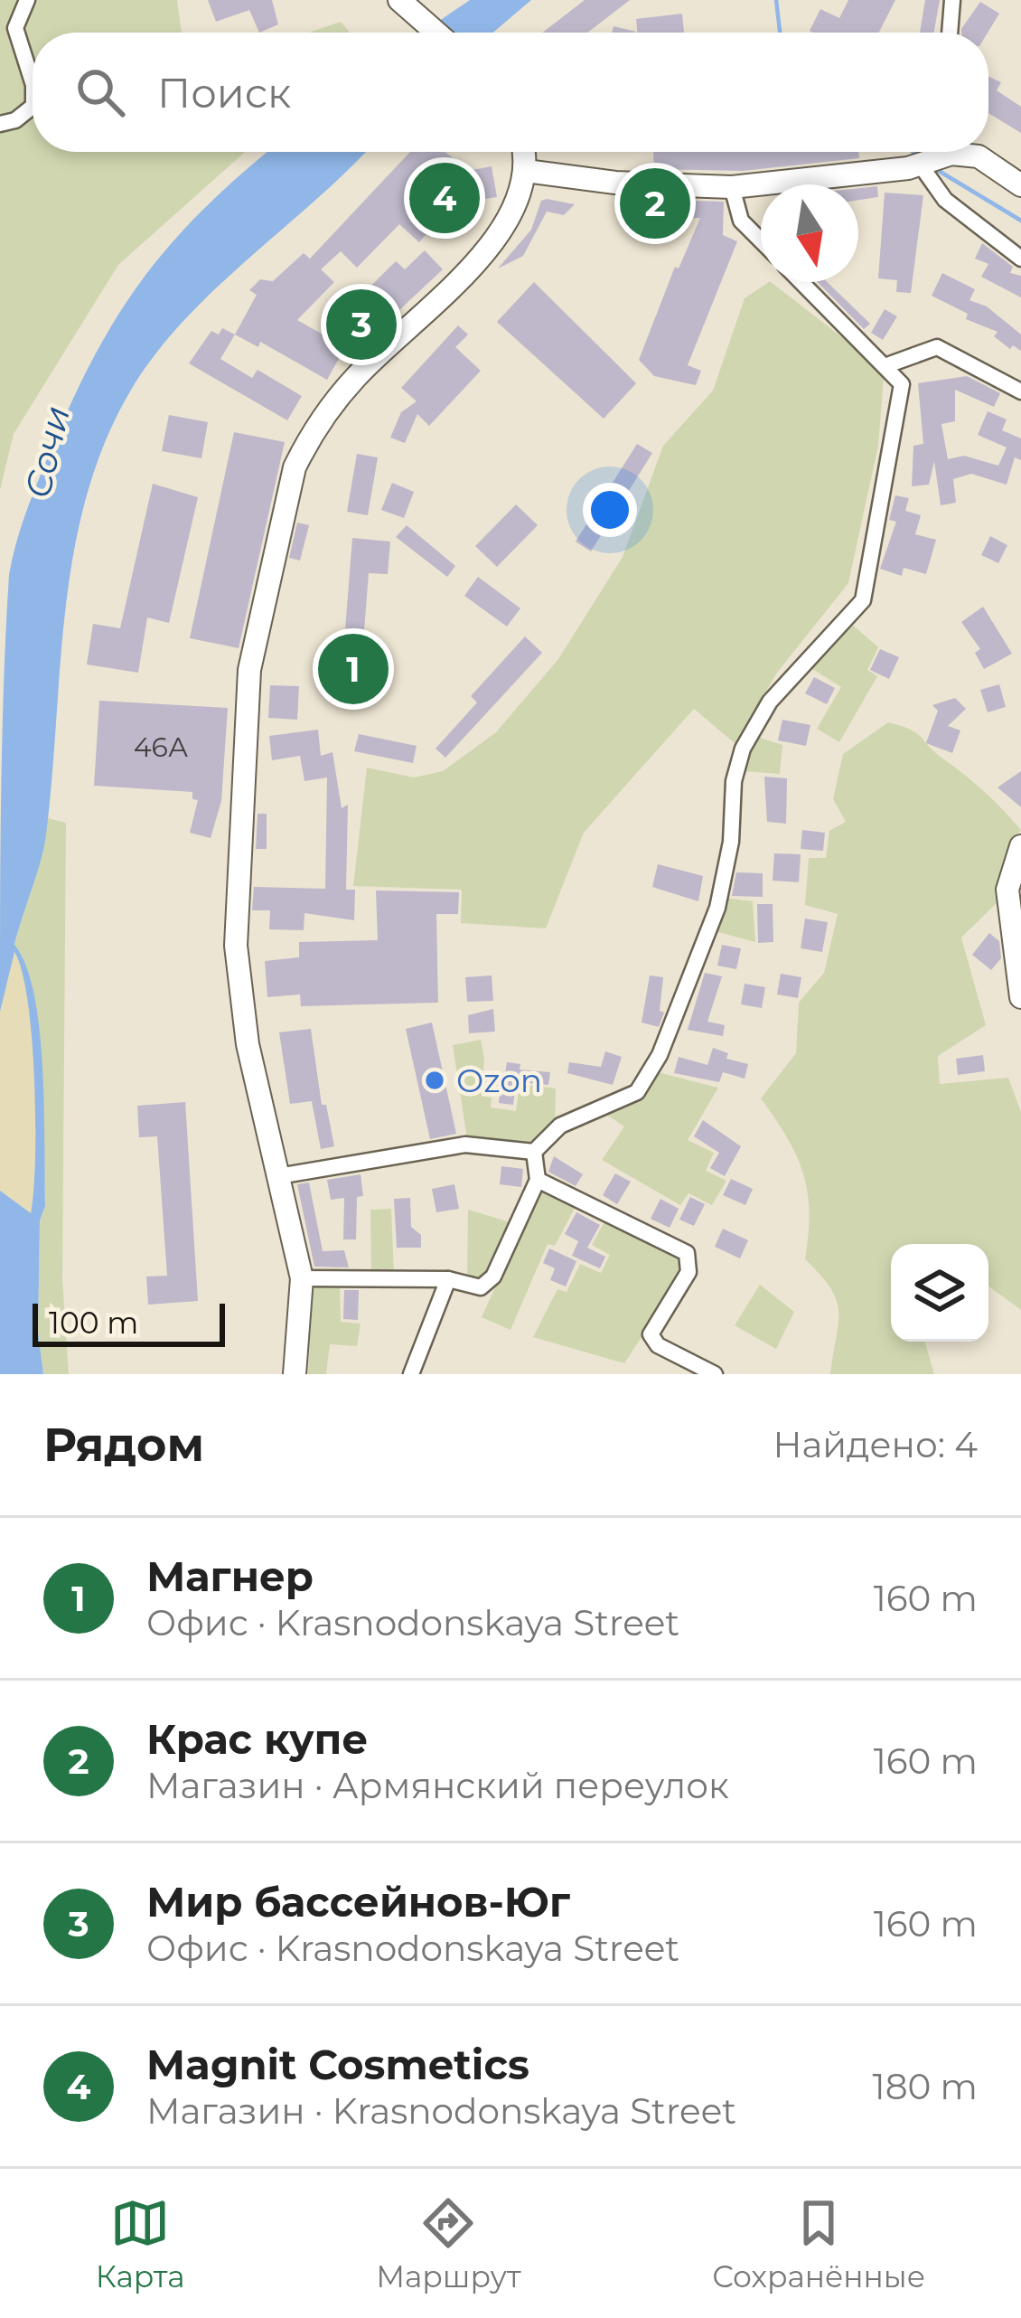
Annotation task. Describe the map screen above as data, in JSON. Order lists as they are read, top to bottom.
{
  "water": ["Сочи"],
  "places": ["Ozon"],
  "house_numbers": ["46А"],
  "scale_bar": "100 m",
  "north": "bottom",
  "page": {
    "search": "Поиск",
    "pins": [
      "4",
      "2",
      "3",
      "1"
    ],
    "scale": "100 m",
    "heading": ["Рядом", "Найдено: 4"],
    "list": [
      {
        "mark": "1",
        "name": "Магнер",
        "note": "Офис · Krasnodonskaya Street",
        "value": "160 m"
      },
      {
        "mark": "2",
        "name": "Крас купе",
        "note": "Магазин · Армянский переулок",
        "value": "160 m"
      },
      {
        "mark": "3",
        "name": "Мир бассейнов-Юг",
        "note": "Офис · Krasnodonskaya Street",
        "value": "160 m"
      },
      {
        "mark": "4",
        "name": "Magnit Cosmetics",
        "note": "Магазин · Krasnodonskaya Street",
        "value": "180 m"
      }
    ],
    "nav": ["Карта", "Маршрут", "Сохранённые"]
  }
}
